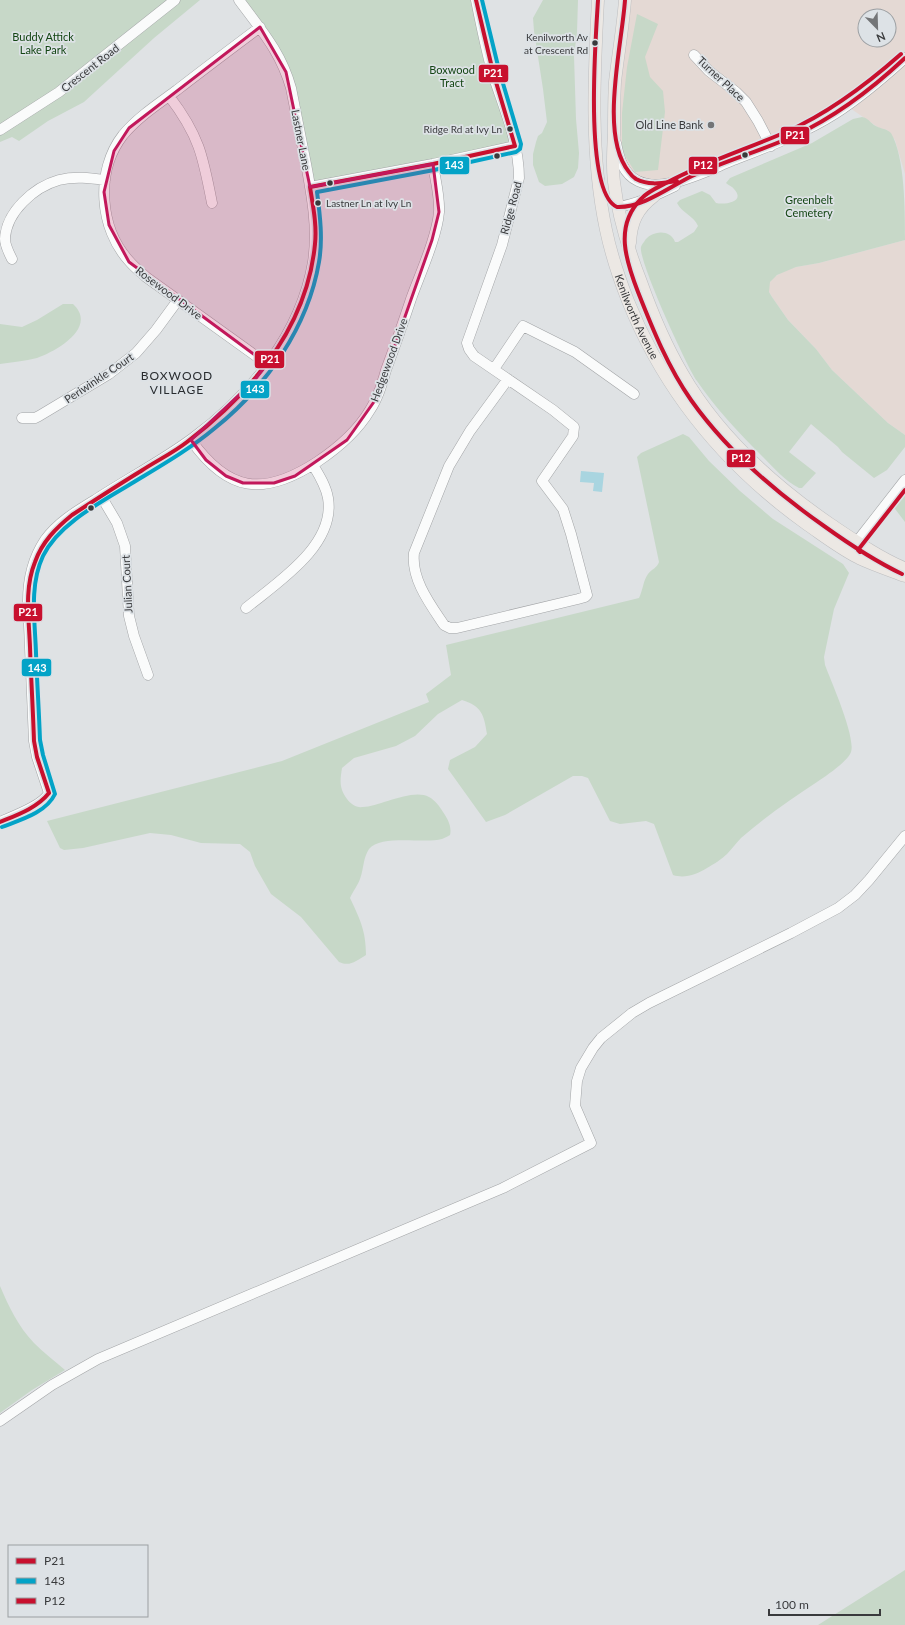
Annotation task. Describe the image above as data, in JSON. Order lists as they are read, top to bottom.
{
  "streets": {
    "main road": ["Kenilworth Avenue"],
    "street": [
      "Crescent Road",
      "Turner Place",
      "Lastner Lane",
      "Ridge Road",
      "Rosewood Drive",
      "Hedgewood Drive",
      "Periwinkle Court",
      "Julian Court"
    ]
  },
  "crossings": [
    ["Lastner Lane", "Rosewood Drive"],
    ["Lastner Lane", "Hedgewood Drive"],
    ["Lastner Lane", "Julian Court"],
    ["Rosewood Drive", "Periwinkle Court"]
  ],
  "districts": ["BOXWOOD VILLAGE"],
  "parks": ["Buddy Attick Lake Park", "Boxwood Tract", "Greenbelt Cemetery"],
  "places": [
    "Kenilworth Av at Crescent Rd",
    "Old Line Bank",
    "Ridge Rd at Ivy Ln",
    "Lastner Ln at Ivy Ln"
  ],
  "lines": ["transit line P21", "transit line 143", "transit line P12"],
  "legend": ["P21", "143", "P12"],
  "scale_bar": "100 m",
  "north": "bottom right"
}
